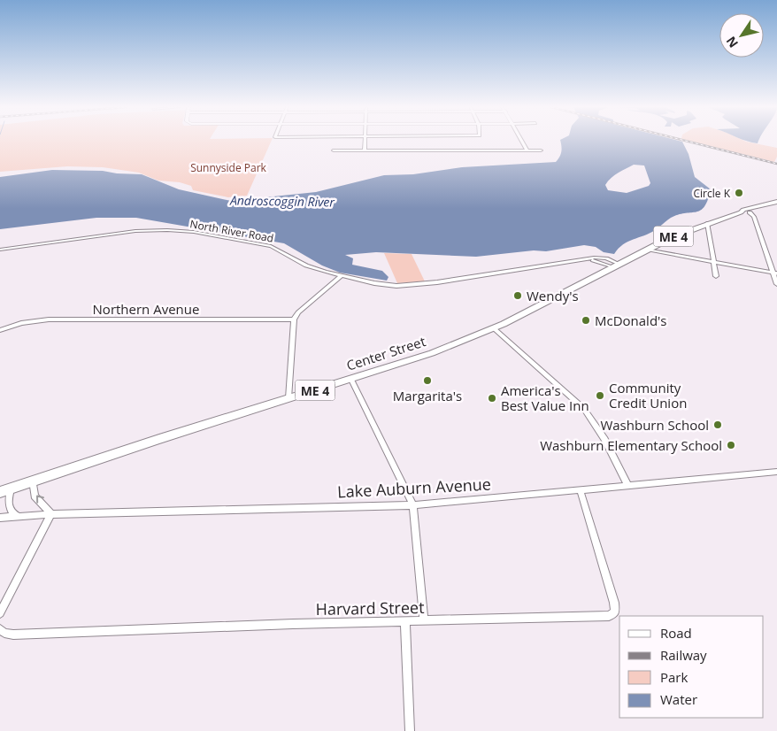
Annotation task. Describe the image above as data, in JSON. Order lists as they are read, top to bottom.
{
  "streets": {
    "highway": ["ME 4", "Center Street"],
    "street": [
      "North River Road",
      "Northern Avenue",
      "Lake Auburn Avenue",
      "Harvard Street"
    ]
  },
  "crossings": [
    ["North River Road", "Center Street"],
    ["Lake Auburn Avenue", "Harvard Street"]
  ],
  "water": ["Androscoggin River"],
  "parks": ["Sunnyside Park"],
  "places": [
    "Circle K",
    "Wendy's",
    "McDonald's",
    "Margarita's",
    "Community Credit Union",
    "America's Best Value Inn",
    "Washburn School",
    "Washburn Elementary School"
  ],
  "legend": [
    "Road",
    "Railway",
    "Park",
    "Water"
  ],
  "north": "bottom left"
}
